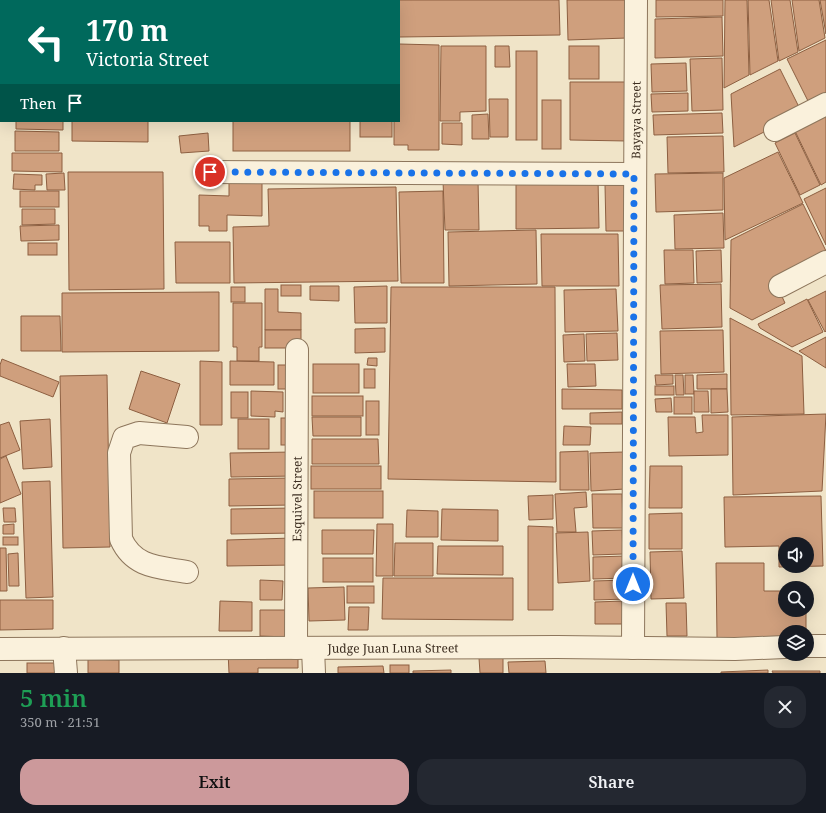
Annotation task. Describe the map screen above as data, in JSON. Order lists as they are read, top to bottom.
{
  "streets": {
    "street": ["Bayaya Street", "Esquivel Street", "Judge Juan Luna Street"]
  },
  "crossings": [
    ["Bayaya Street", "Judge Juan Luna Street"],
    ["Esquivel Street", "Judge Juan Luna Street"]
  ],
  "page": {
    "turn": ["170 m", "Victoria Street"],
    "then": "Then",
    "heading": ["5 min", "350 m · 21:51"],
    "buttons": ["Exit", "Share"]
  }
}
